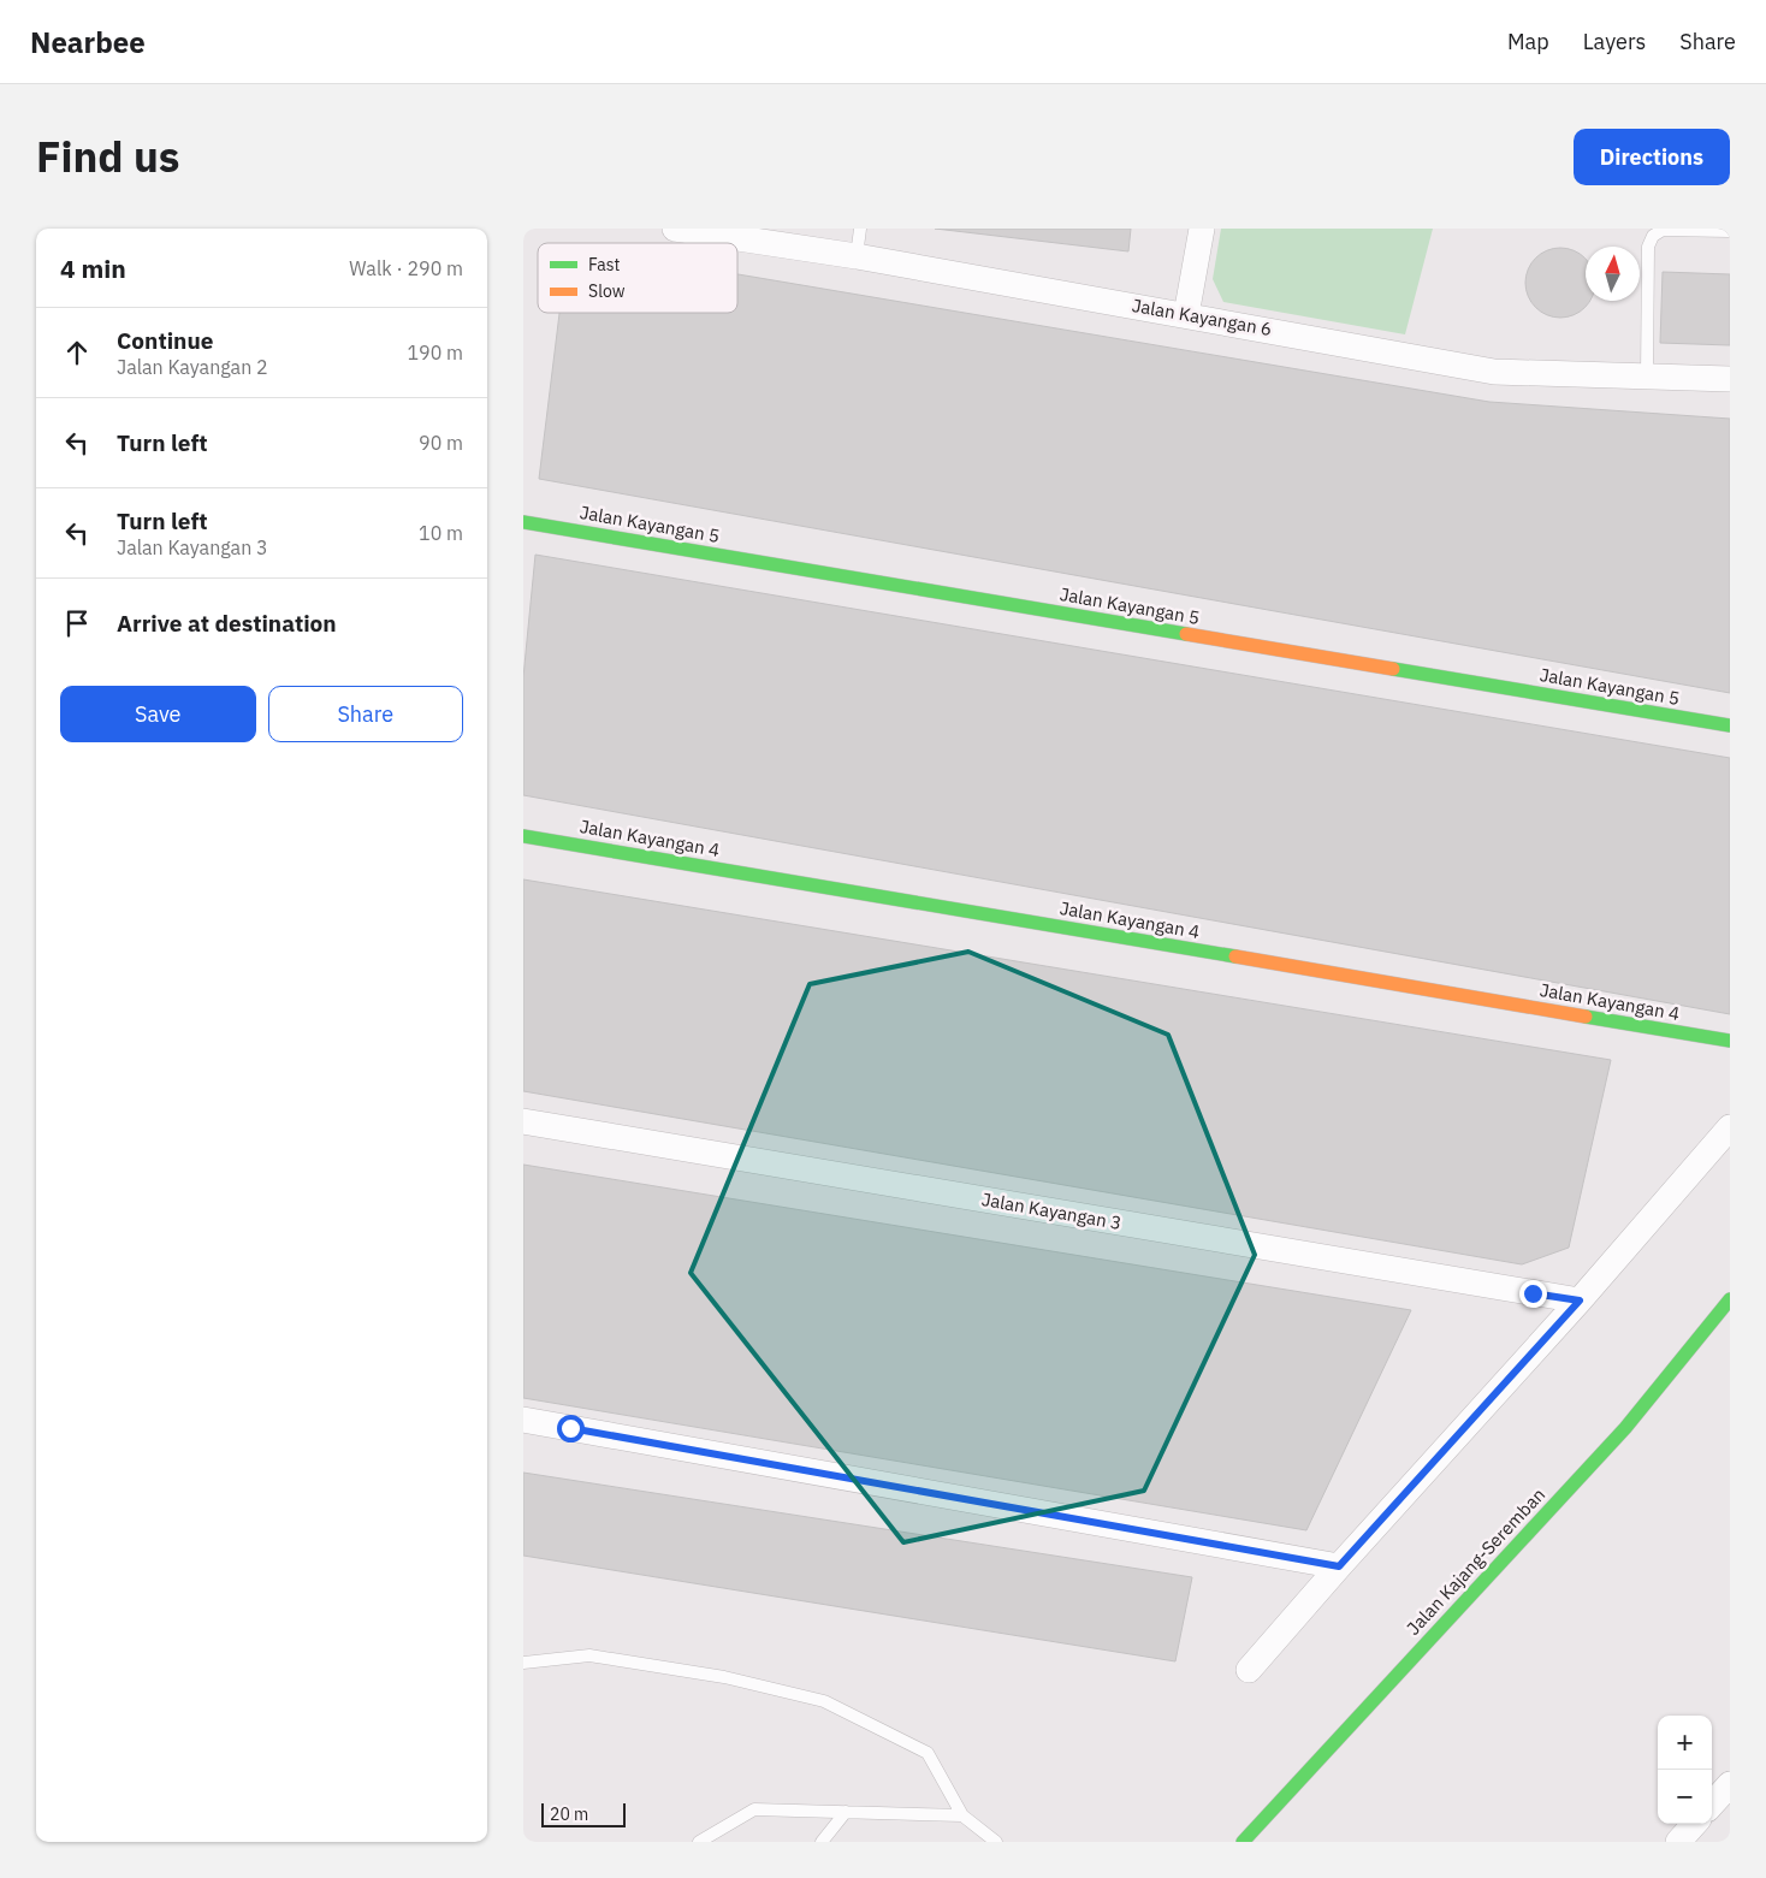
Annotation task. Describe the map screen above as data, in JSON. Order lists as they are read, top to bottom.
{
  "streets": {
    "street": [
      "Jalan Kayangan 6",
      "Jalan Kayangan 5",
      "Jalan Kayangan 4",
      "Jalan Kayangan 3",
      "Jalan Kajang-Seremban"
    ]
  },
  "legend": ["Fast", "Slow"],
  "scale_bar": "20 m",
  "north": "top",
  "page": {
    "header": "Nearbee",
    "nav": ["Map", "Layers", "Share"],
    "title": "Find us",
    "buttons": [
      "Directions",
      ["Save", "Share"]
    ],
    "heading": ["4 min", "Walk · 290 m"],
    "list": [
      ["Continue", "Jalan Kayangan 2", "190 m"],
      ["Turn left", "90 m"],
      ["Turn left", "Jalan Kayangan 3", "10 m"],
      "Arrive at destination"
    ],
    "map_buttons": ["+", "−"],
    "scale": "20 m"
  }
}
